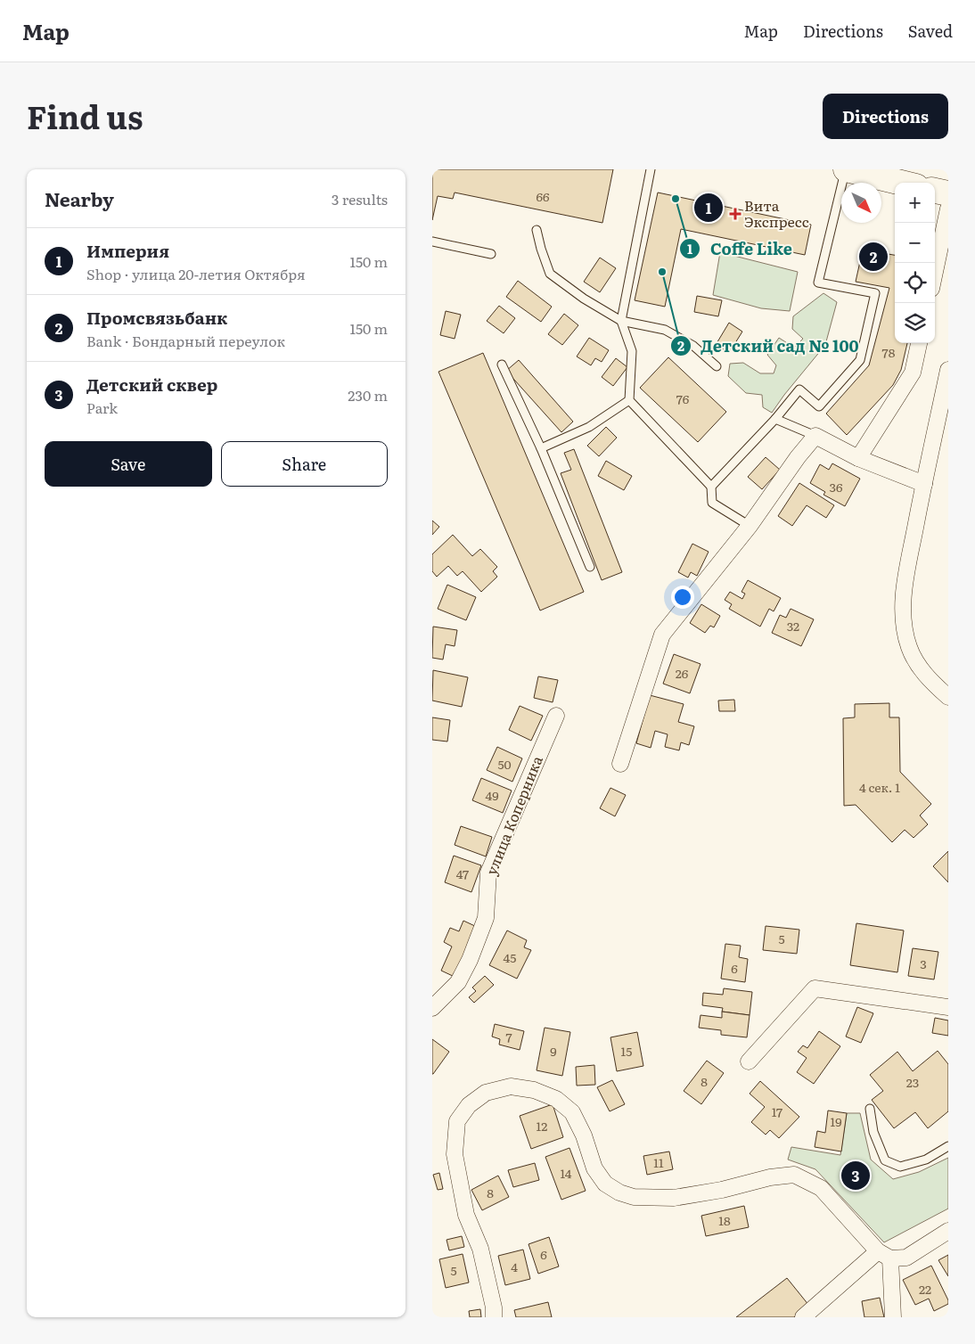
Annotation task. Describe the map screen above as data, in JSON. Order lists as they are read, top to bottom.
{
  "streets": {
    "street": ["улица Коперника"]
  },
  "places": {
    "other": ["Coffe Like", "Детский сад № 100"],
    "health": ["Вита Экспресс"]
  },
  "house_numbers": [
    "66",
    "78",
    "76",
    "36",
    "32",
    "26",
    "50",
    "4 сек. 1",
    "49",
    "47",
    "5",
    "45",
    "3",
    "6",
    "7",
    "9",
    "15",
    "8",
    "23",
    "17",
    "19",
    "12",
    "11",
    "14",
    "8",
    "18",
    "6",
    "4",
    "5",
    "22"
  ],
  "north": "bottom right",
  "page": {
    "header": "Map",
    "nav": ["Map", "Directions", "Saved"],
    "title": "Find us",
    "buttons": [
      "Directions",
      ["Save", "Share"]
    ],
    "heading": ["Nearby", "3 results"],
    "map_buttons": ["+", "−"],
    "pins": ["1", "2", "3"],
    "list": [
      {
        "mark": "1",
        "name": "Империя",
        "note": "Shop · улица 20-летия Октября",
        "value": "150 m"
      },
      {
        "mark": "2",
        "name": "Промсвязьбанк",
        "note": "Bank · Бондарный переулок",
        "value": "150 m"
      },
      {
        "mark": "3",
        "name": "Детский сквер",
        "note": "Park",
        "value": "230 m"
      }
    ]
  }
}
